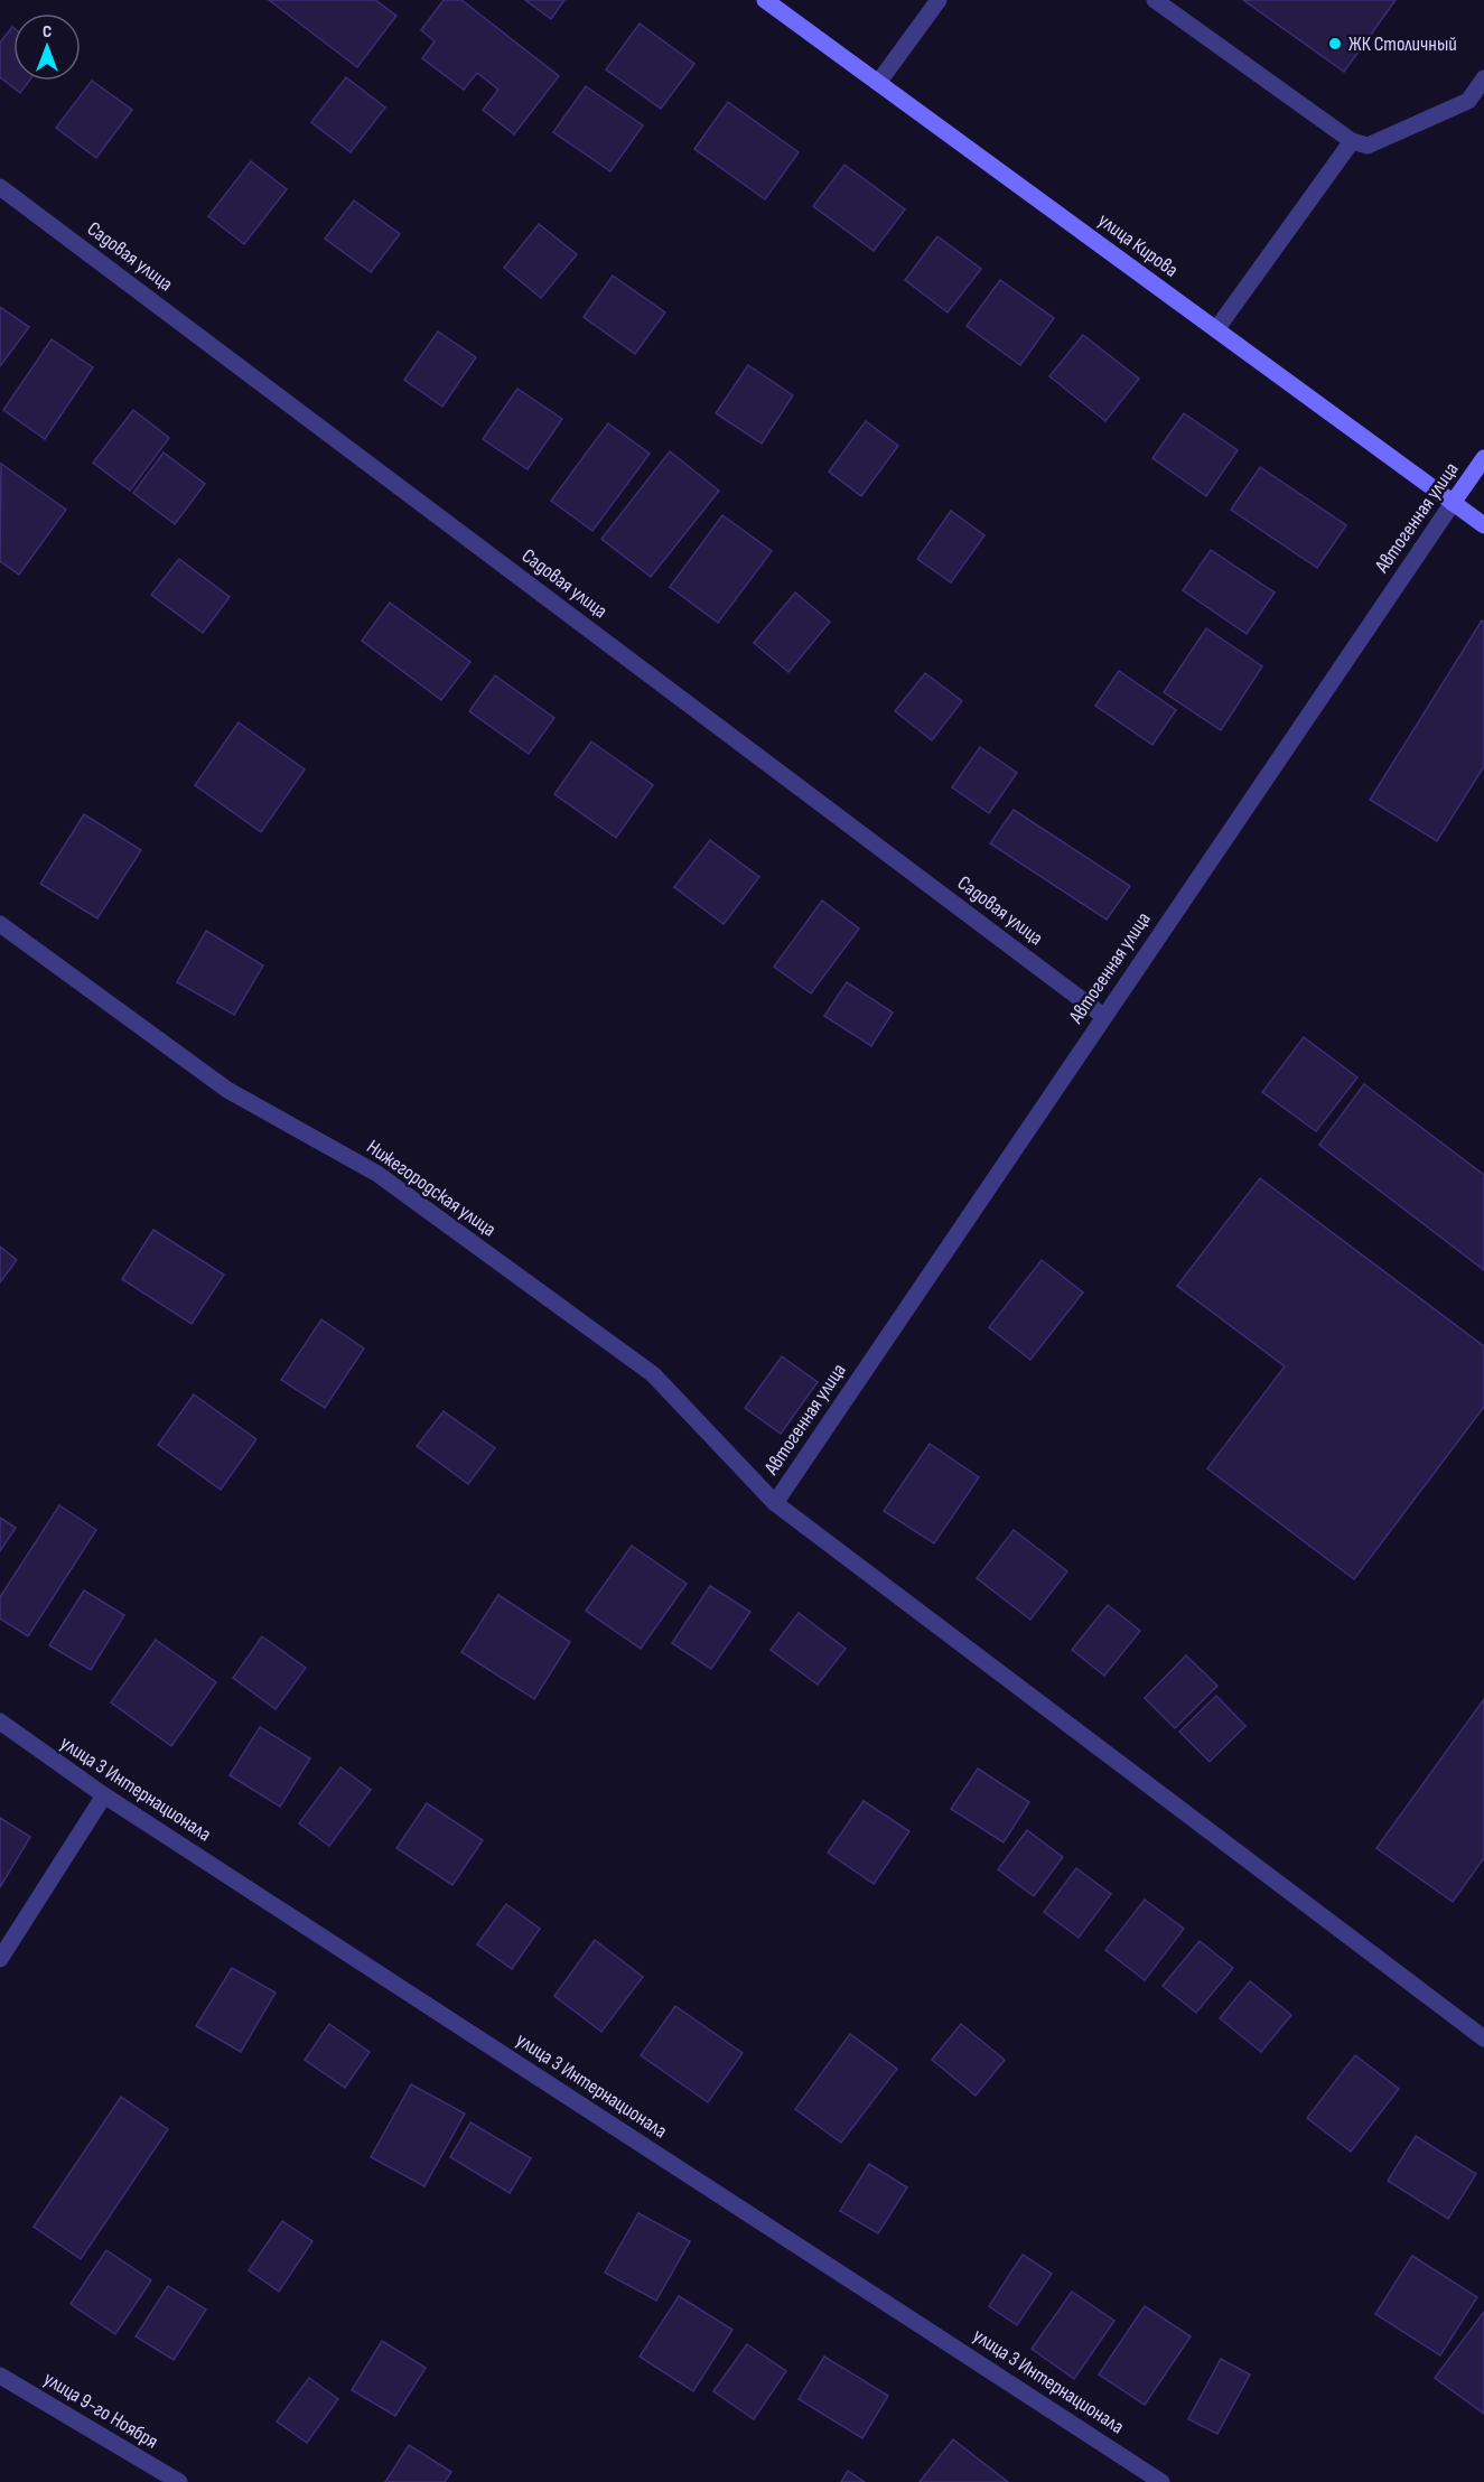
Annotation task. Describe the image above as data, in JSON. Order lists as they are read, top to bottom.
{
  "streets": {
    "main road": ["улица Кирова", "Автогенная улица"],
    "street": [
      "Садовая улица",
      "Нижегородская улица",
      "улица 3 Интернационала",
      "улица 9-го Ноября"
    ]
  },
  "crossings": [
    ["улица Кирова", "Автогенная улица"],
    ["Садовая улица", "Автогенная улица"],
    ["Автогенная улица", "Нижегородская улица"]
  ],
  "places": ["ЖК Столичный"],
  "north": "top"
}
